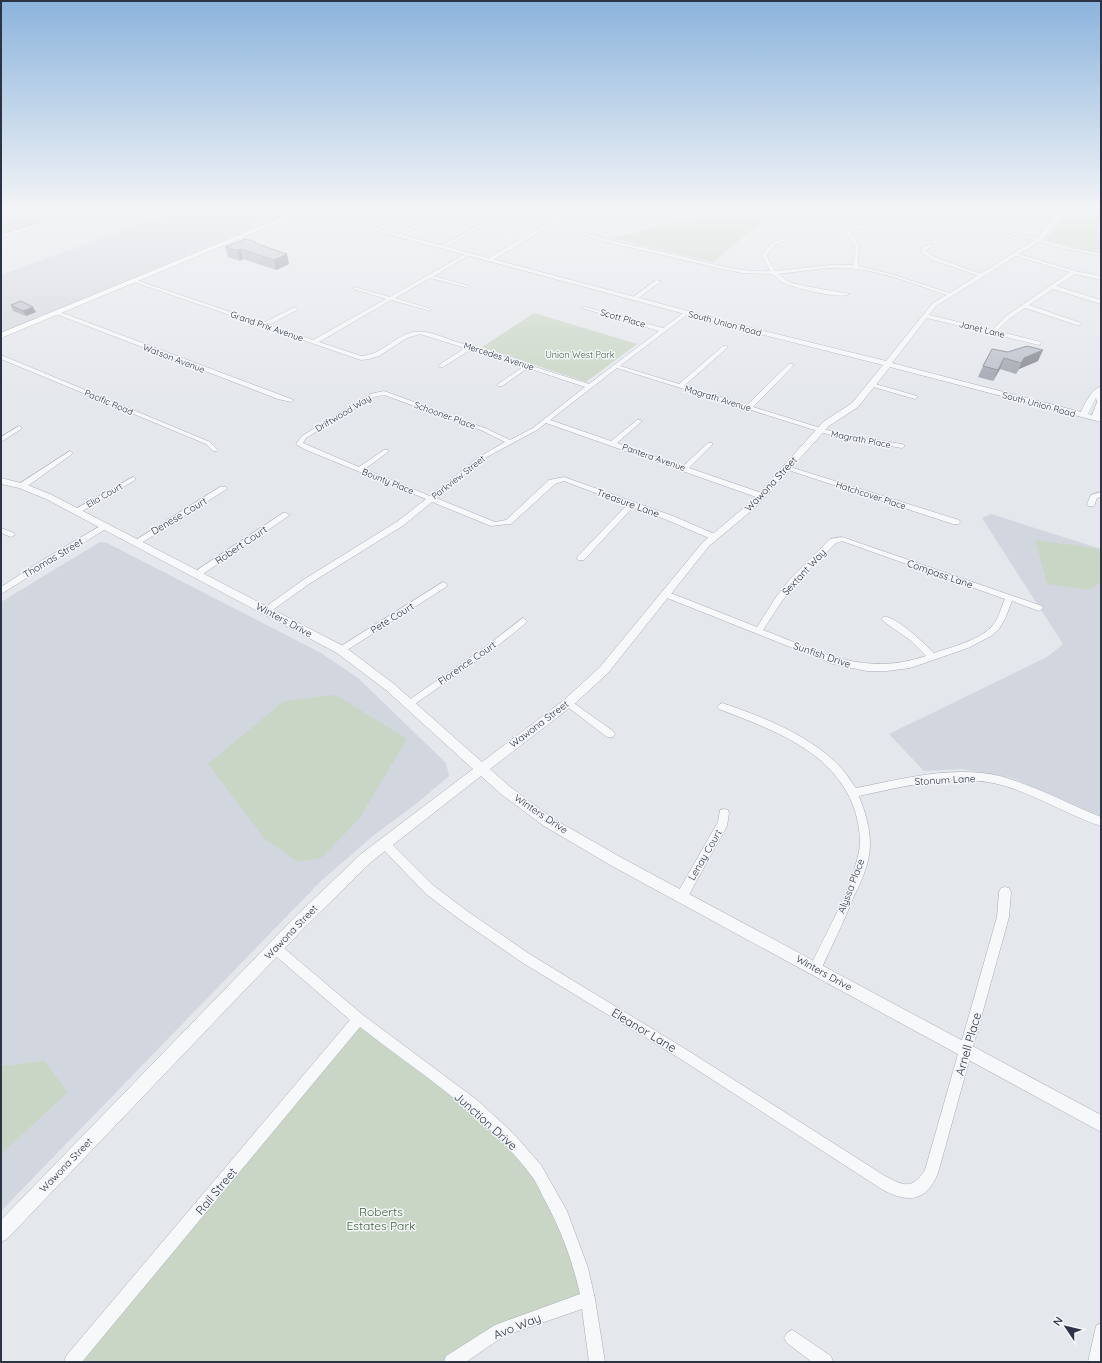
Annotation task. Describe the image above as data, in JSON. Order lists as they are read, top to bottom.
{
  "streets": {
    "street": [
      "Scott Place",
      "South Union Road",
      "Grand Prix Avenue",
      "Janet Lane",
      "Mercedes Avenue",
      "Watson Avenue",
      "Magrath Avenue",
      "Pacific Road",
      "Driftwood Way",
      "Schooner Place",
      "Magrath Place",
      "Pantera Avenue",
      "Parkview Street",
      "Bounty Place",
      "Wawona Street",
      "Elia Court",
      "Hatchcover Place",
      "Treasure Lane",
      "Denese Court",
      "Robert Court",
      "Thomas Street",
      "Sextant Way",
      "Compass Lane",
      "Pete Court",
      "Winters Drive",
      "Sunfish Drive",
      "Florence Court",
      "Stonum Lane",
      "Lenay Court",
      "Alyssa Place",
      "Eleanor Lane",
      "Arnell Place",
      "Junction Drive",
      "Rail Street",
      "Avo Way"
    ]
  },
  "crossings": [
    ["Scott Place", "Parkview Street"],
    ["South Union Road", "Parkview Street"],
    ["South Union Road", "Wawona Street"],
    ["Grand Prix Avenue", "Mercedes Avenue"],
    ["Janet Lane", "Wawona Street"],
    ["Mercedes Avenue", "Parkview Street"],
    ["Magrath Avenue", "Magrath Place"],
    ["Magrath Avenue", "Parkview Street"],
    ["Magrath Avenue", "Wawona Street"],
    ["Driftwood Way", "Schooner Place"],
    ["Driftwood Way", "Bounty Place"],
    ["Schooner Place", "Parkview Street"],
    ["Magrath Place", "Wawona Street"],
    ["Pantera Avenue", "Parkview Street"],
    ["Pantera Avenue", "Wawona Street"],
    ["Parkview Street", "Bounty Place"],
    ["Parkview Street", "Winters Drive"],
    ["Bounty Place", "Treasure Lane"],
    ["Wawona Street", "Hatchcover Place"],
    ["Wawona Street", "Treasure Lane"],
    ["Wawona Street", "Winters Drive"],
    ["Wawona Street", "Sunfish Drive"],
    ["Wawona Street", "Eleanor Lane"],
    ["Wawona Street", "Junction Drive"],
    ["Elia Court", "Winters Drive"],
    ["Denese Court", "Winters Drive"],
    ["Robert Court", "Winters Drive"],
    ["Thomas Street", "Winters Drive"],
    ["Sextant Way", "Compass Lane"],
    ["Sextant Way", "Sunfish Drive"],
    ["Compass Lane", "Sunfish Drive"],
    ["Pete Court", "Winters Drive"],
    ["Winters Drive", "Florence Court"],
    ["Winters Drive", "Lenay Court"],
    ["Winters Drive", "Alyssa Place"],
    ["Winters Drive", "Arnell Place"],
    ["Stonum Lane", "Alyssa Place"],
    ["Eleanor Lane", "Arnell Place"],
    ["Junction Drive", "Rail Street"],
    ["Junction Drive", "Avo Way"]
  ],
  "parks": ["Union West Park", "Roberts Estates Park"],
  "north": "top left"
}
